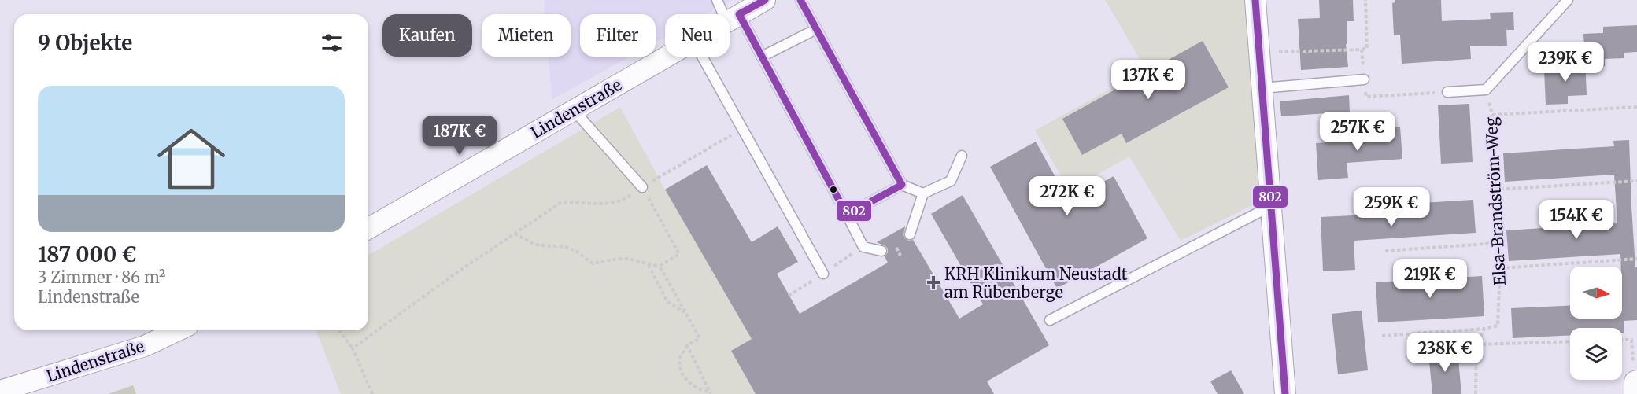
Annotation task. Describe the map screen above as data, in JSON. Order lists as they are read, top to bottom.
{
  "streets": {
    "street": ["Lindenstraße"],
    "path": ["Elsa-Brandström-Weg"]
  },
  "places": {
    "health": ["KRH Klinikum Neustadt am Rübenberge"]
  },
  "lines": ["transit line 802"],
  "north": "right",
  "page": {
    "chip": [
      "Kaufen",
      "Mieten",
      "Filter",
      "Neu"
    ],
    "heading": "9 Objekte",
    "price": [
      "239K €",
      "137K €",
      "257K €",
      "187K €",
      "272K €",
      "259K €",
      "154K €",
      "219K €",
      "238K €"
    ],
    "list": [
      {
        "name": "187 000 €",
        "note": "3 Zimmer · 86 m² · Lindenstraße"
      }
    ]
  }
}
